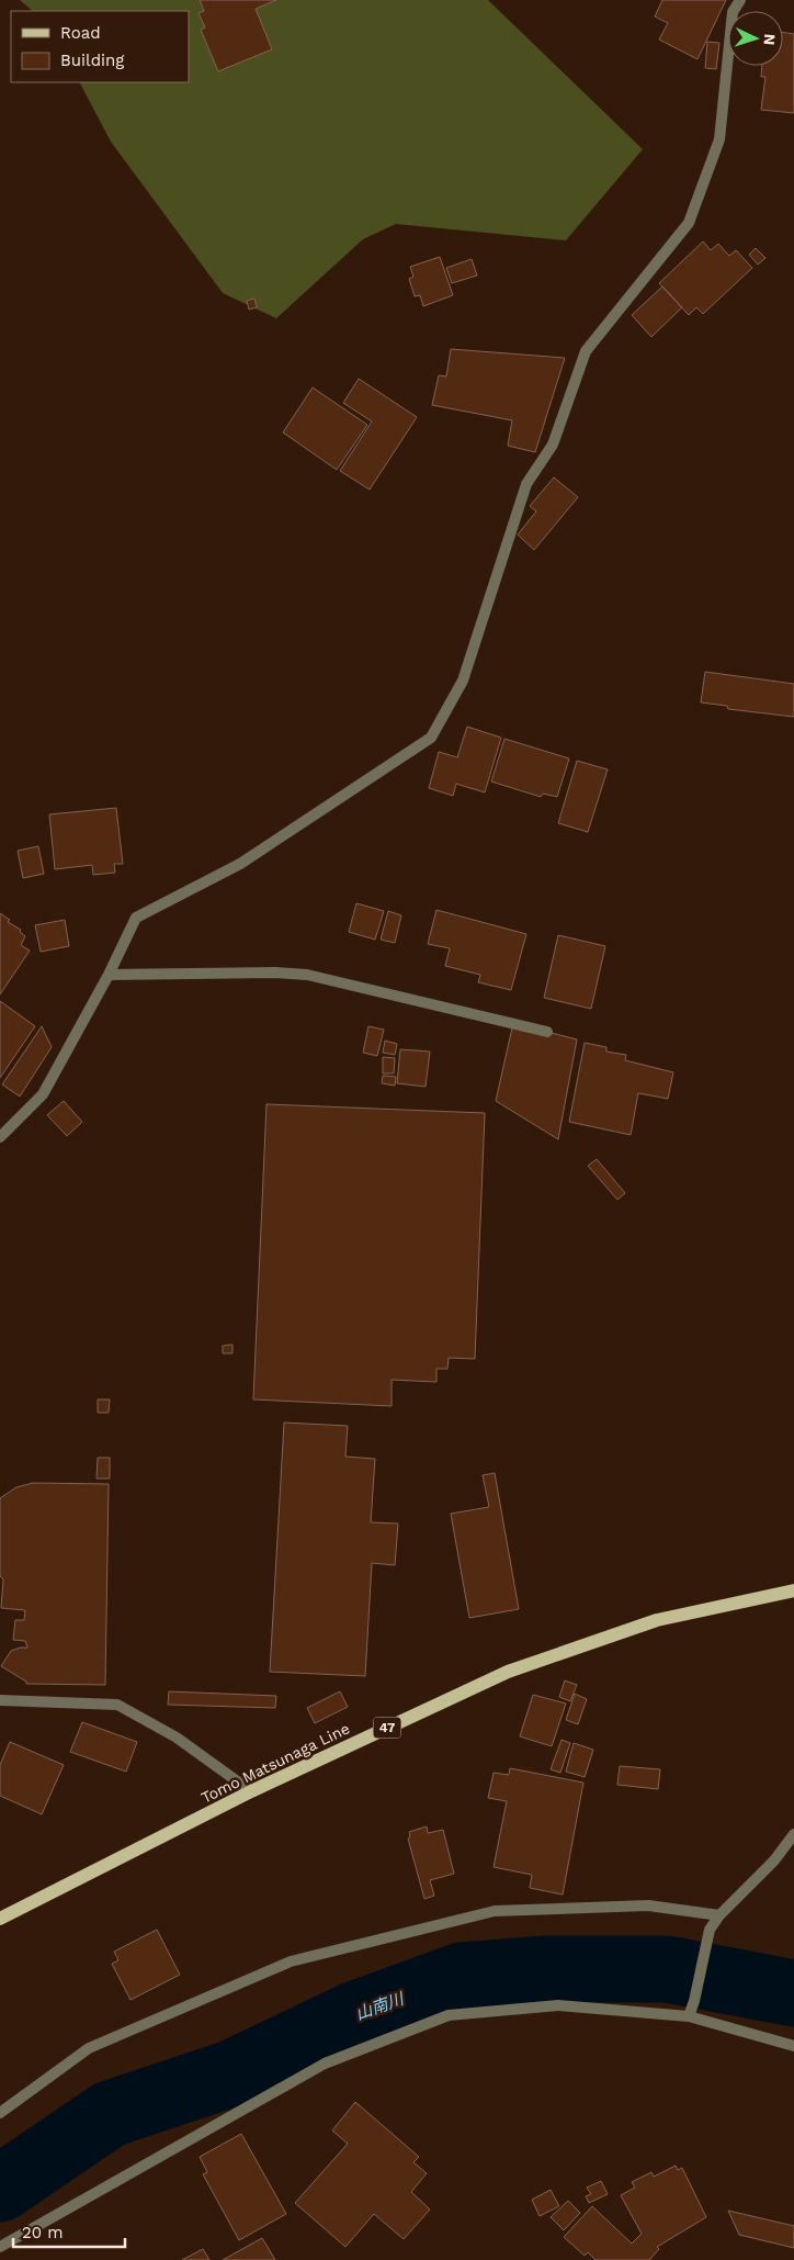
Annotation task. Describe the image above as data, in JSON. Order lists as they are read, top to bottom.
{
  "streets": {
    "main road": ["47", "Tomo Matsunaga Line"]
  },
  "water": ["山南川"],
  "legend": ["Road", "Building"],
  "scale_bar": "20 m",
  "north": "right"
}
